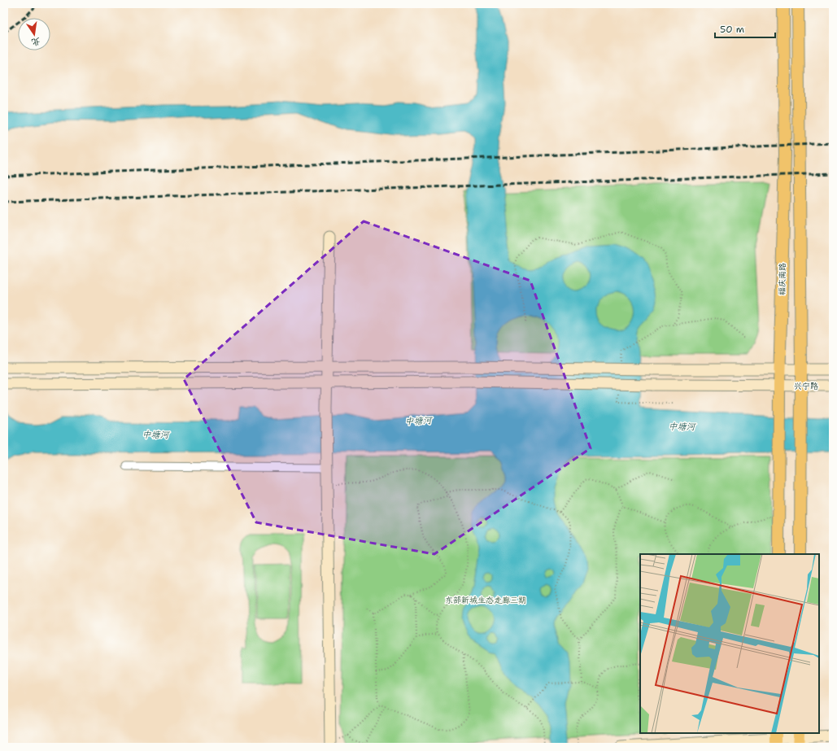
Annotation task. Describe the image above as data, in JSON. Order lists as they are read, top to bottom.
{
  "streets": {
    "main road": ["福庆南路", "兴宁路"]
  },
  "crossings": [
    ["福庆南路", "兴宁路"]
  ],
  "water": ["中塘河"],
  "parks": ["东部新城生态走廊三期"],
  "scale_bar": "50 m",
  "north": "bottom"
}
